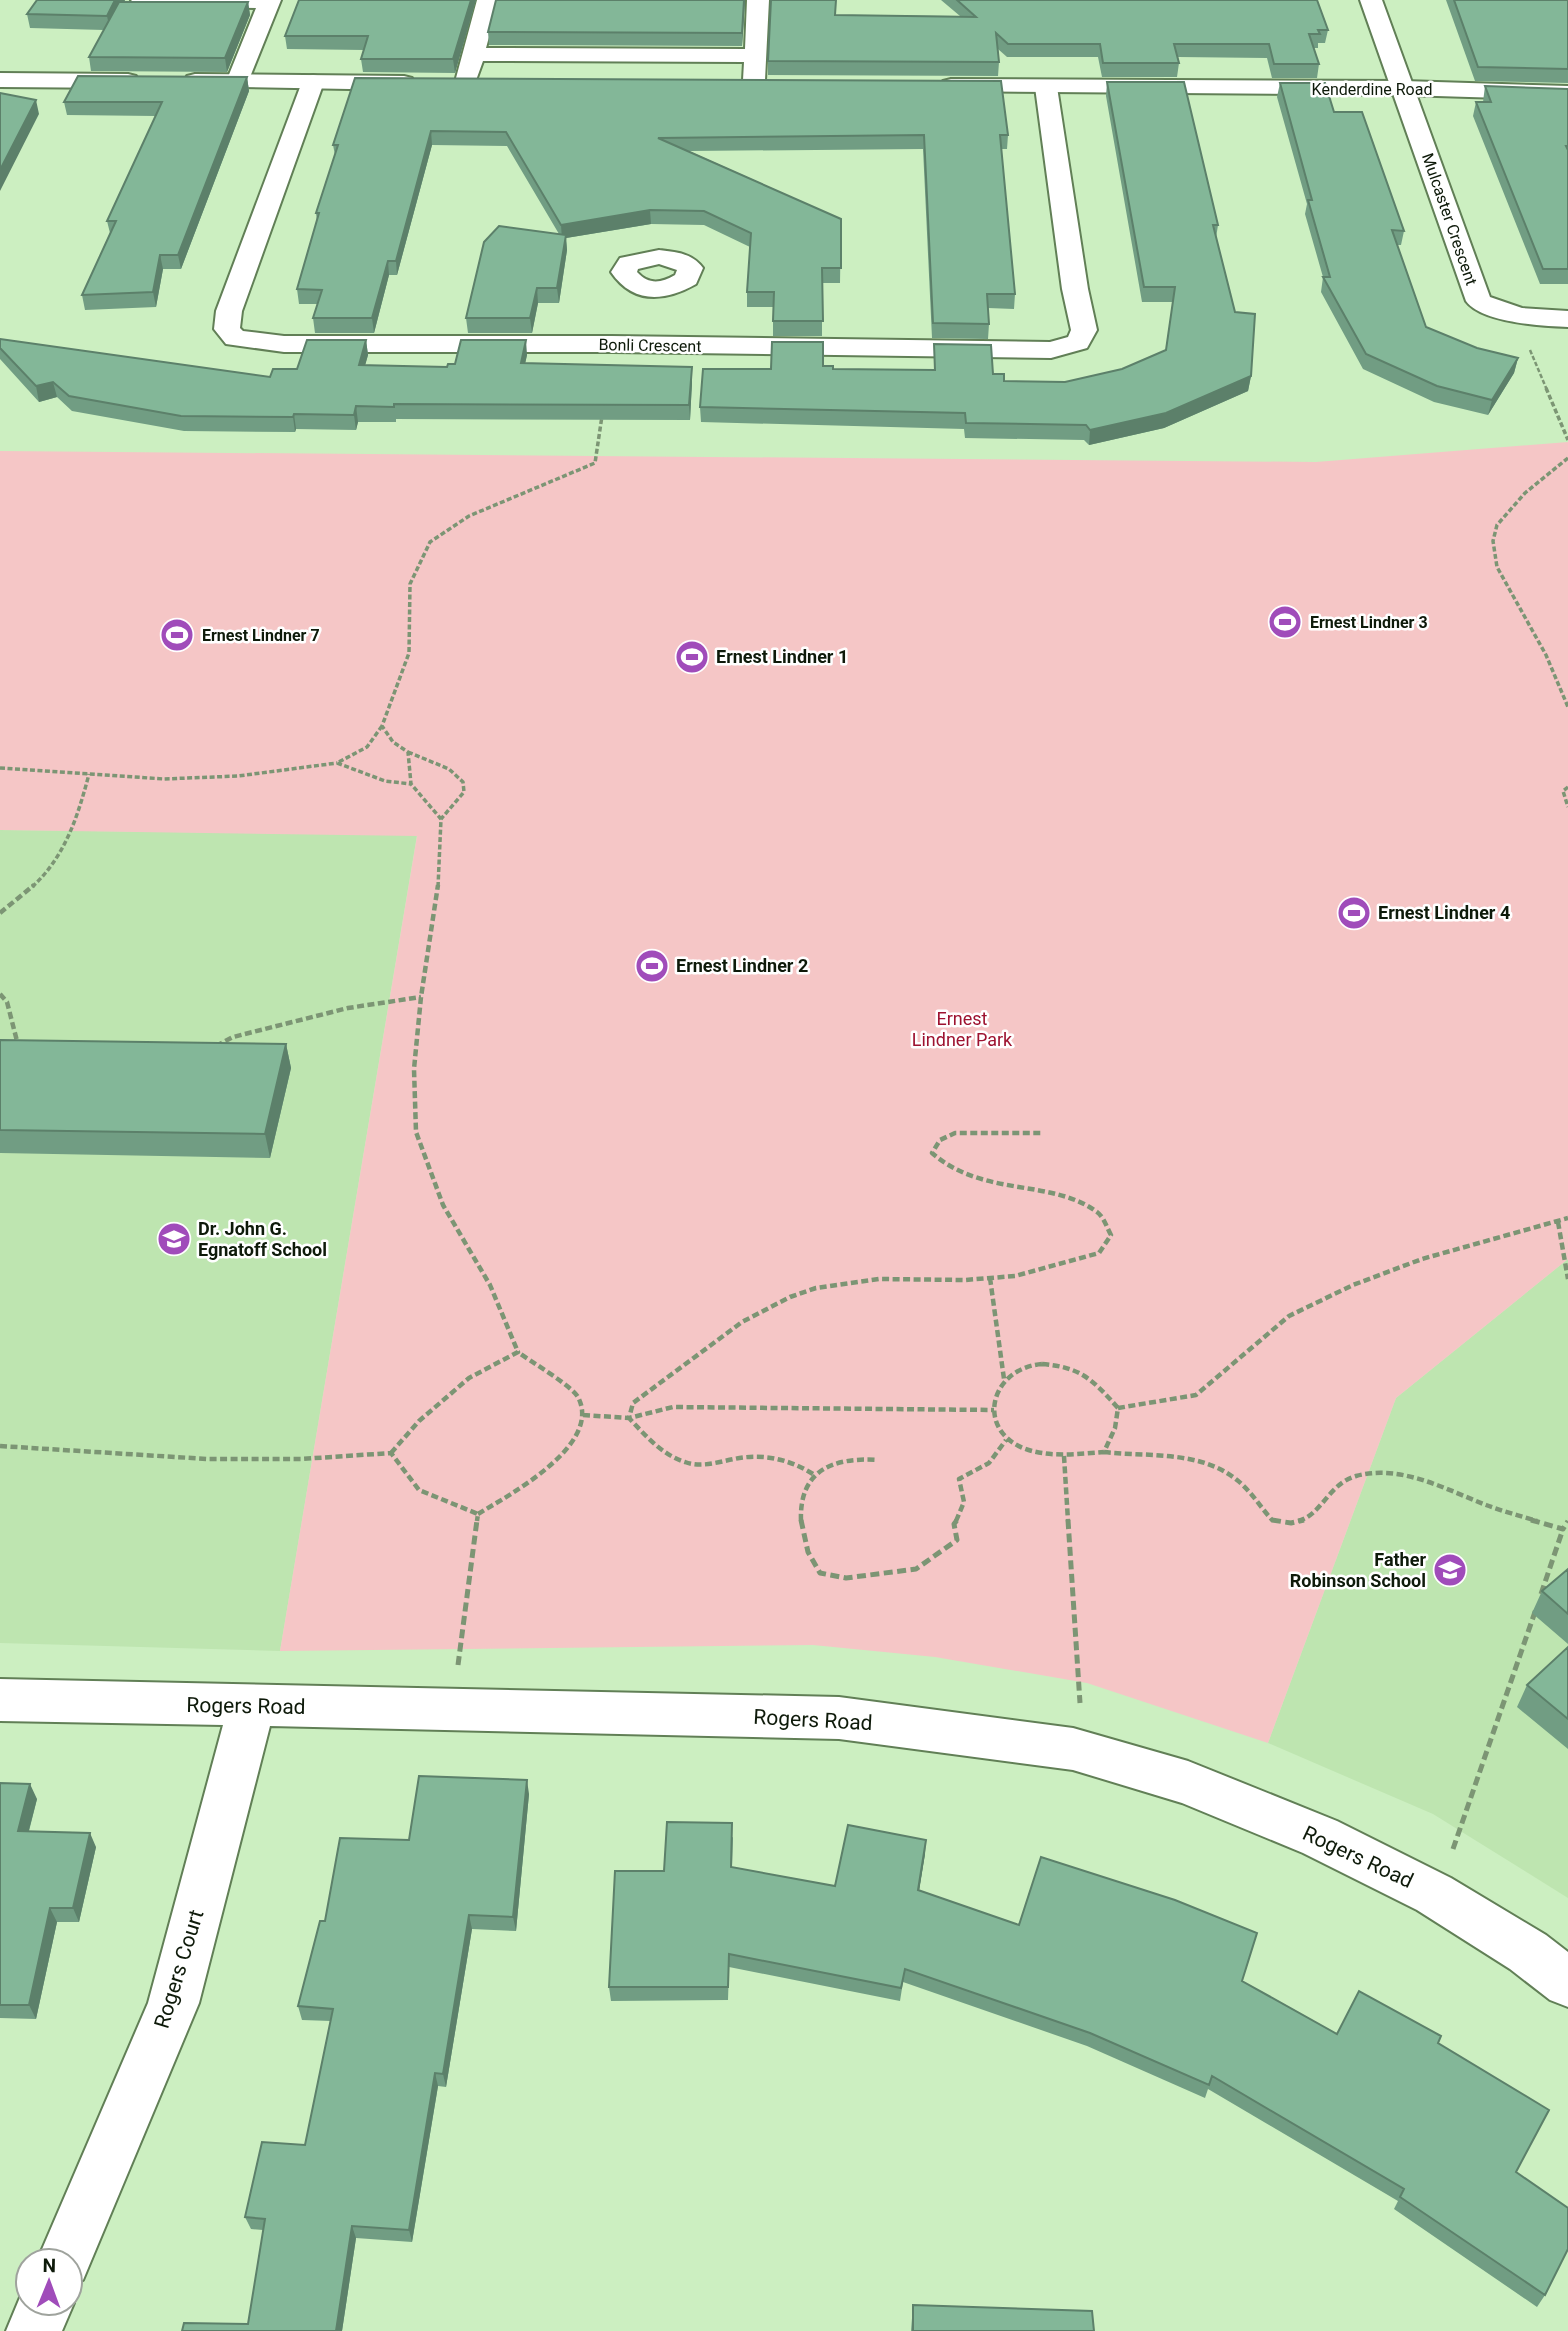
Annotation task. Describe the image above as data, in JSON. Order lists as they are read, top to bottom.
{
  "streets": {
    "street": [
      "Kenderdine Road",
      "Mulcaster Crescent",
      "Bonli Crescent",
      "Rogers Road",
      "Rogers Court"
    ]
  },
  "crossings": [
    ["Kenderdine Road", "Mulcaster Crescent"],
    ["Kenderdine Road", "Bonli Crescent"],
    ["Rogers Road", "Rogers Court"]
  ],
  "parks": ["Ernest Lindner Park"],
  "places": {
    "sports": [
      "Ernest Lindner 3",
      "Ernest Lindner 7",
      "Ernest Lindner 1",
      "Ernest Lindner 4",
      "Ernest Lindner 2"
    ],
    "school or university": ["Dr. John G. Egnatoff School", "Father Robinson School"]
  },
  "north": "top"
}
